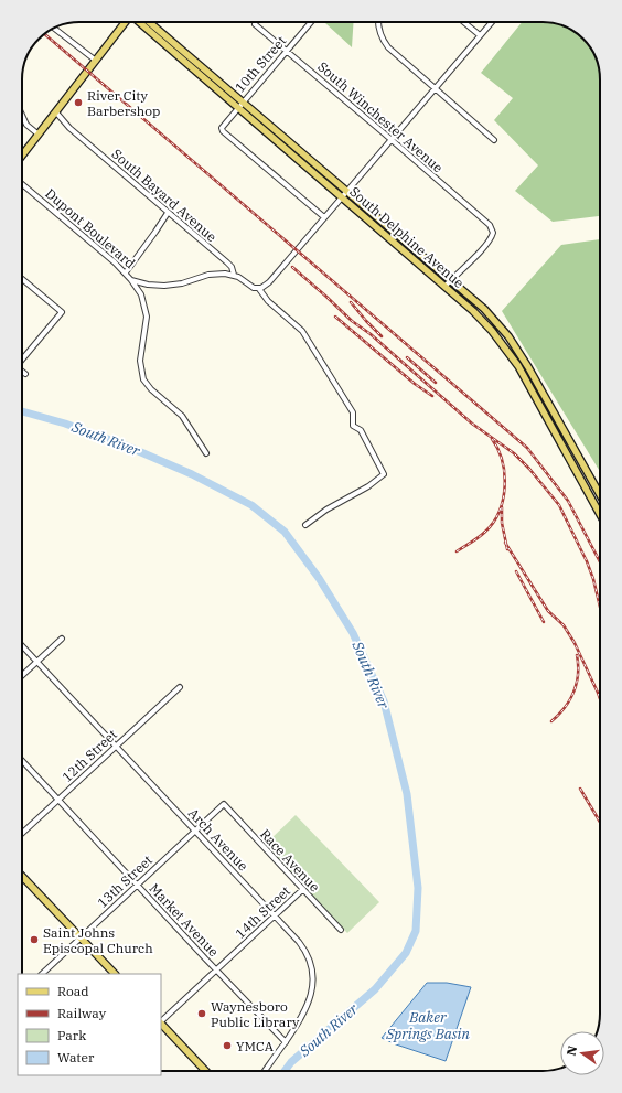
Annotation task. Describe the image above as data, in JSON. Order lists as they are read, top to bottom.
{
  "streets": {
    "main road": ["South Delphine Avenue"],
    "street": [
      "10th Street",
      "South Winchester Avenue",
      "South Bayard Avenue",
      "Dupont Boulevard",
      "12th Street",
      "Arch Avenue",
      "Race Avenue",
      "13th Street",
      "14th Street",
      "Market Avenue"
    ]
  },
  "crossings": [
    ["10th Street", "South Winchester Avenue"],
    ["10th Street", "South Delphine Avenue"],
    ["South Winchester Avenue", "South Delphine Avenue"],
    ["South Bayard Avenue", "Dupont Boulevard"],
    ["12th Street", "Arch Avenue"],
    ["12th Street", "Market Avenue"],
    ["Arch Avenue", "13th Street"],
    ["Arch Avenue", "14th Street"],
    ["Arch Avenue", "Market Avenue"],
    ["Race Avenue", "13th Street"],
    ["Race Avenue", "14th Street"],
    ["13th Street", "Market Avenue"],
    ["14th Street", "Market Avenue"]
  ],
  "water": ["South River", "Baker Springs Basin"],
  "places": [
    "River City Barbershop",
    "Saint Johns Episcopal Church",
    "Waynesboro Public Library",
    "YMCA"
  ],
  "legend": [
    "Road",
    "Railway",
    "Park",
    "Water"
  ],
  "north": "left"
}
